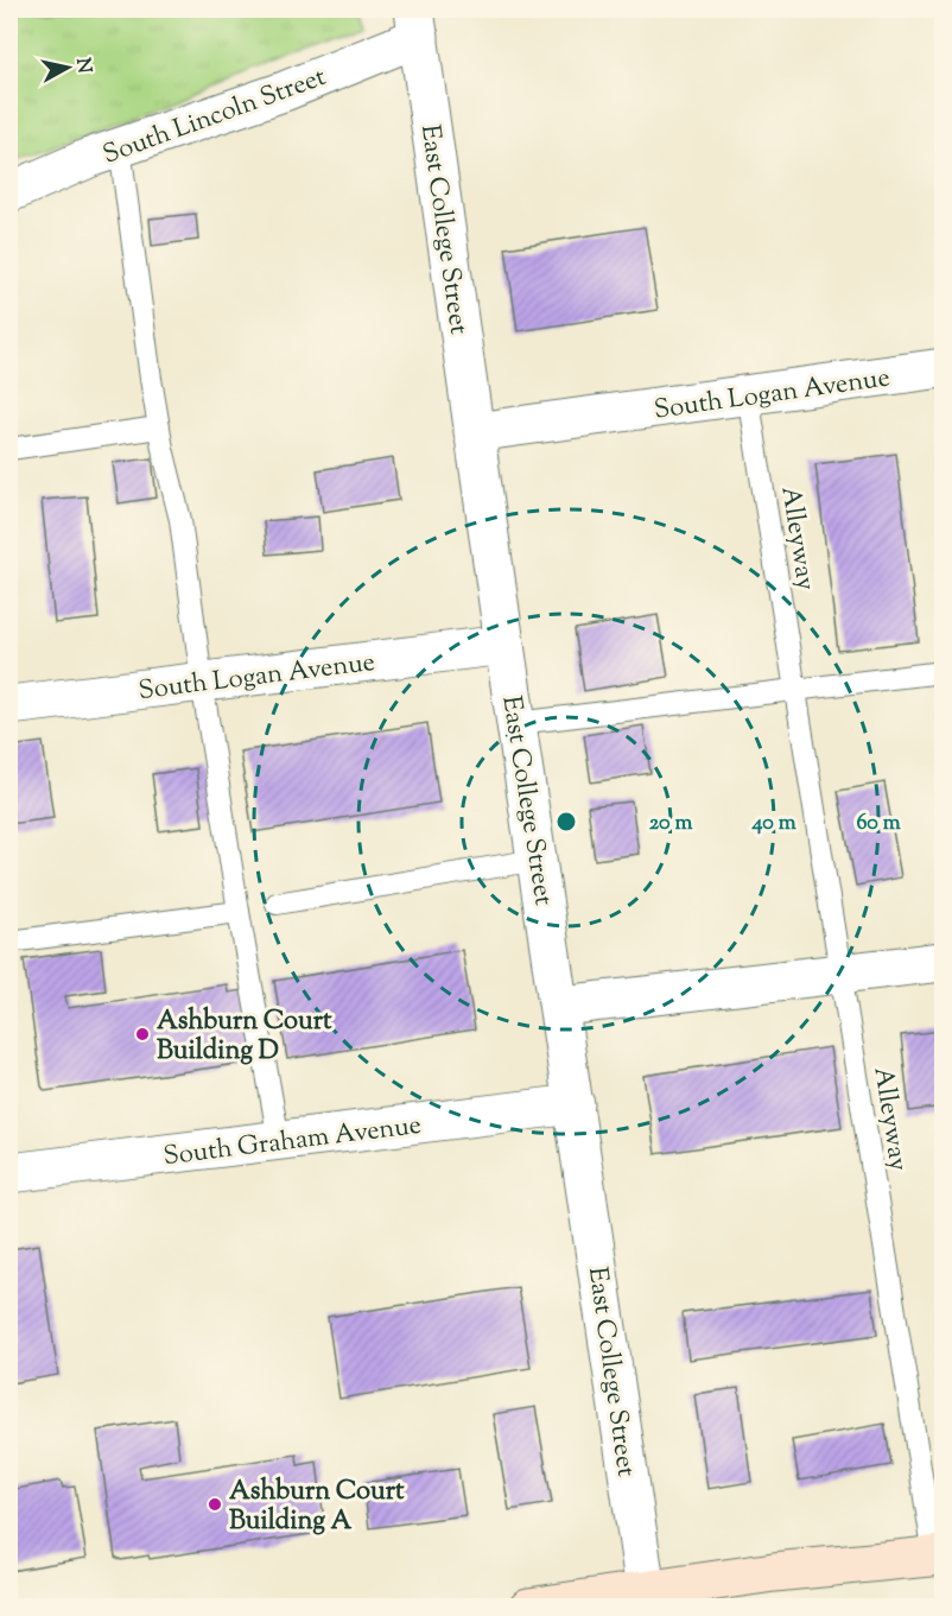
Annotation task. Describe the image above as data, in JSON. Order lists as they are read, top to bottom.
{
  "streets": {
    "street": [
      "South Lincoln Street",
      "East College Street",
      "South Logan Avenue",
      "South Graham Avenue"
    ],
    "lane": ["Alleyway"]
  },
  "crossings": [
    ["South Lincoln Street", "East College Street"],
    ["East College Street", "South Logan Avenue"],
    ["East College Street", "South Graham Avenue"],
    ["South Logan Avenue", "Alleyway"]
  ],
  "places": ["Ashburn Court Building D", "Ashburn Court Building A"],
  "north": "right",
  "rings": ["20 m", "40 m", "60 m"]
}
